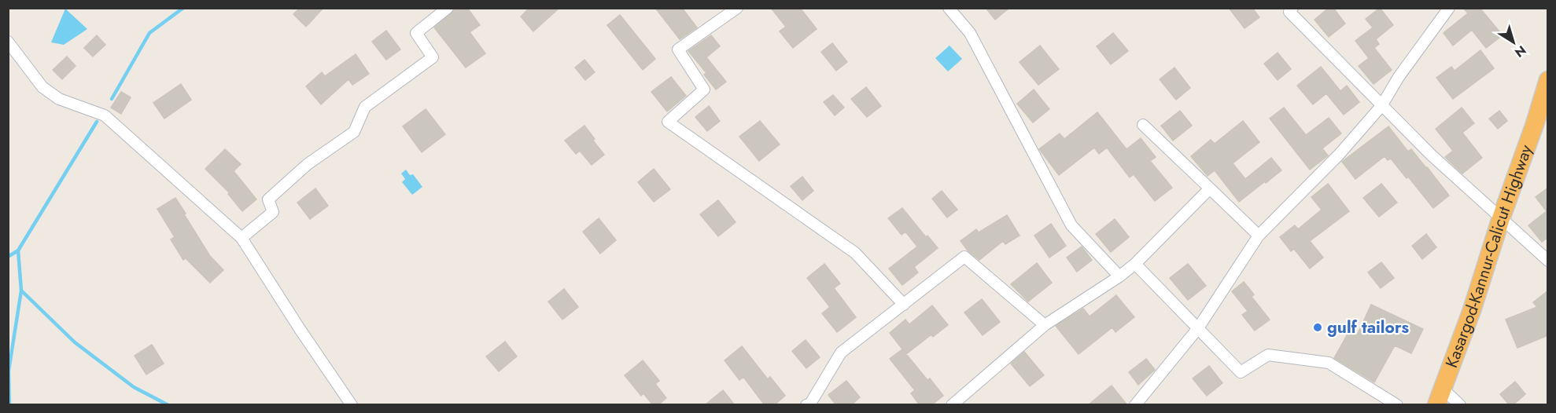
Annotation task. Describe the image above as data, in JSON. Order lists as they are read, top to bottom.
{
  "streets": {
    "highway": ["Kasargod-Kannur-Calicut Highway"]
  },
  "places": ["gulf tailors"],
  "north": "bottom right"
}
